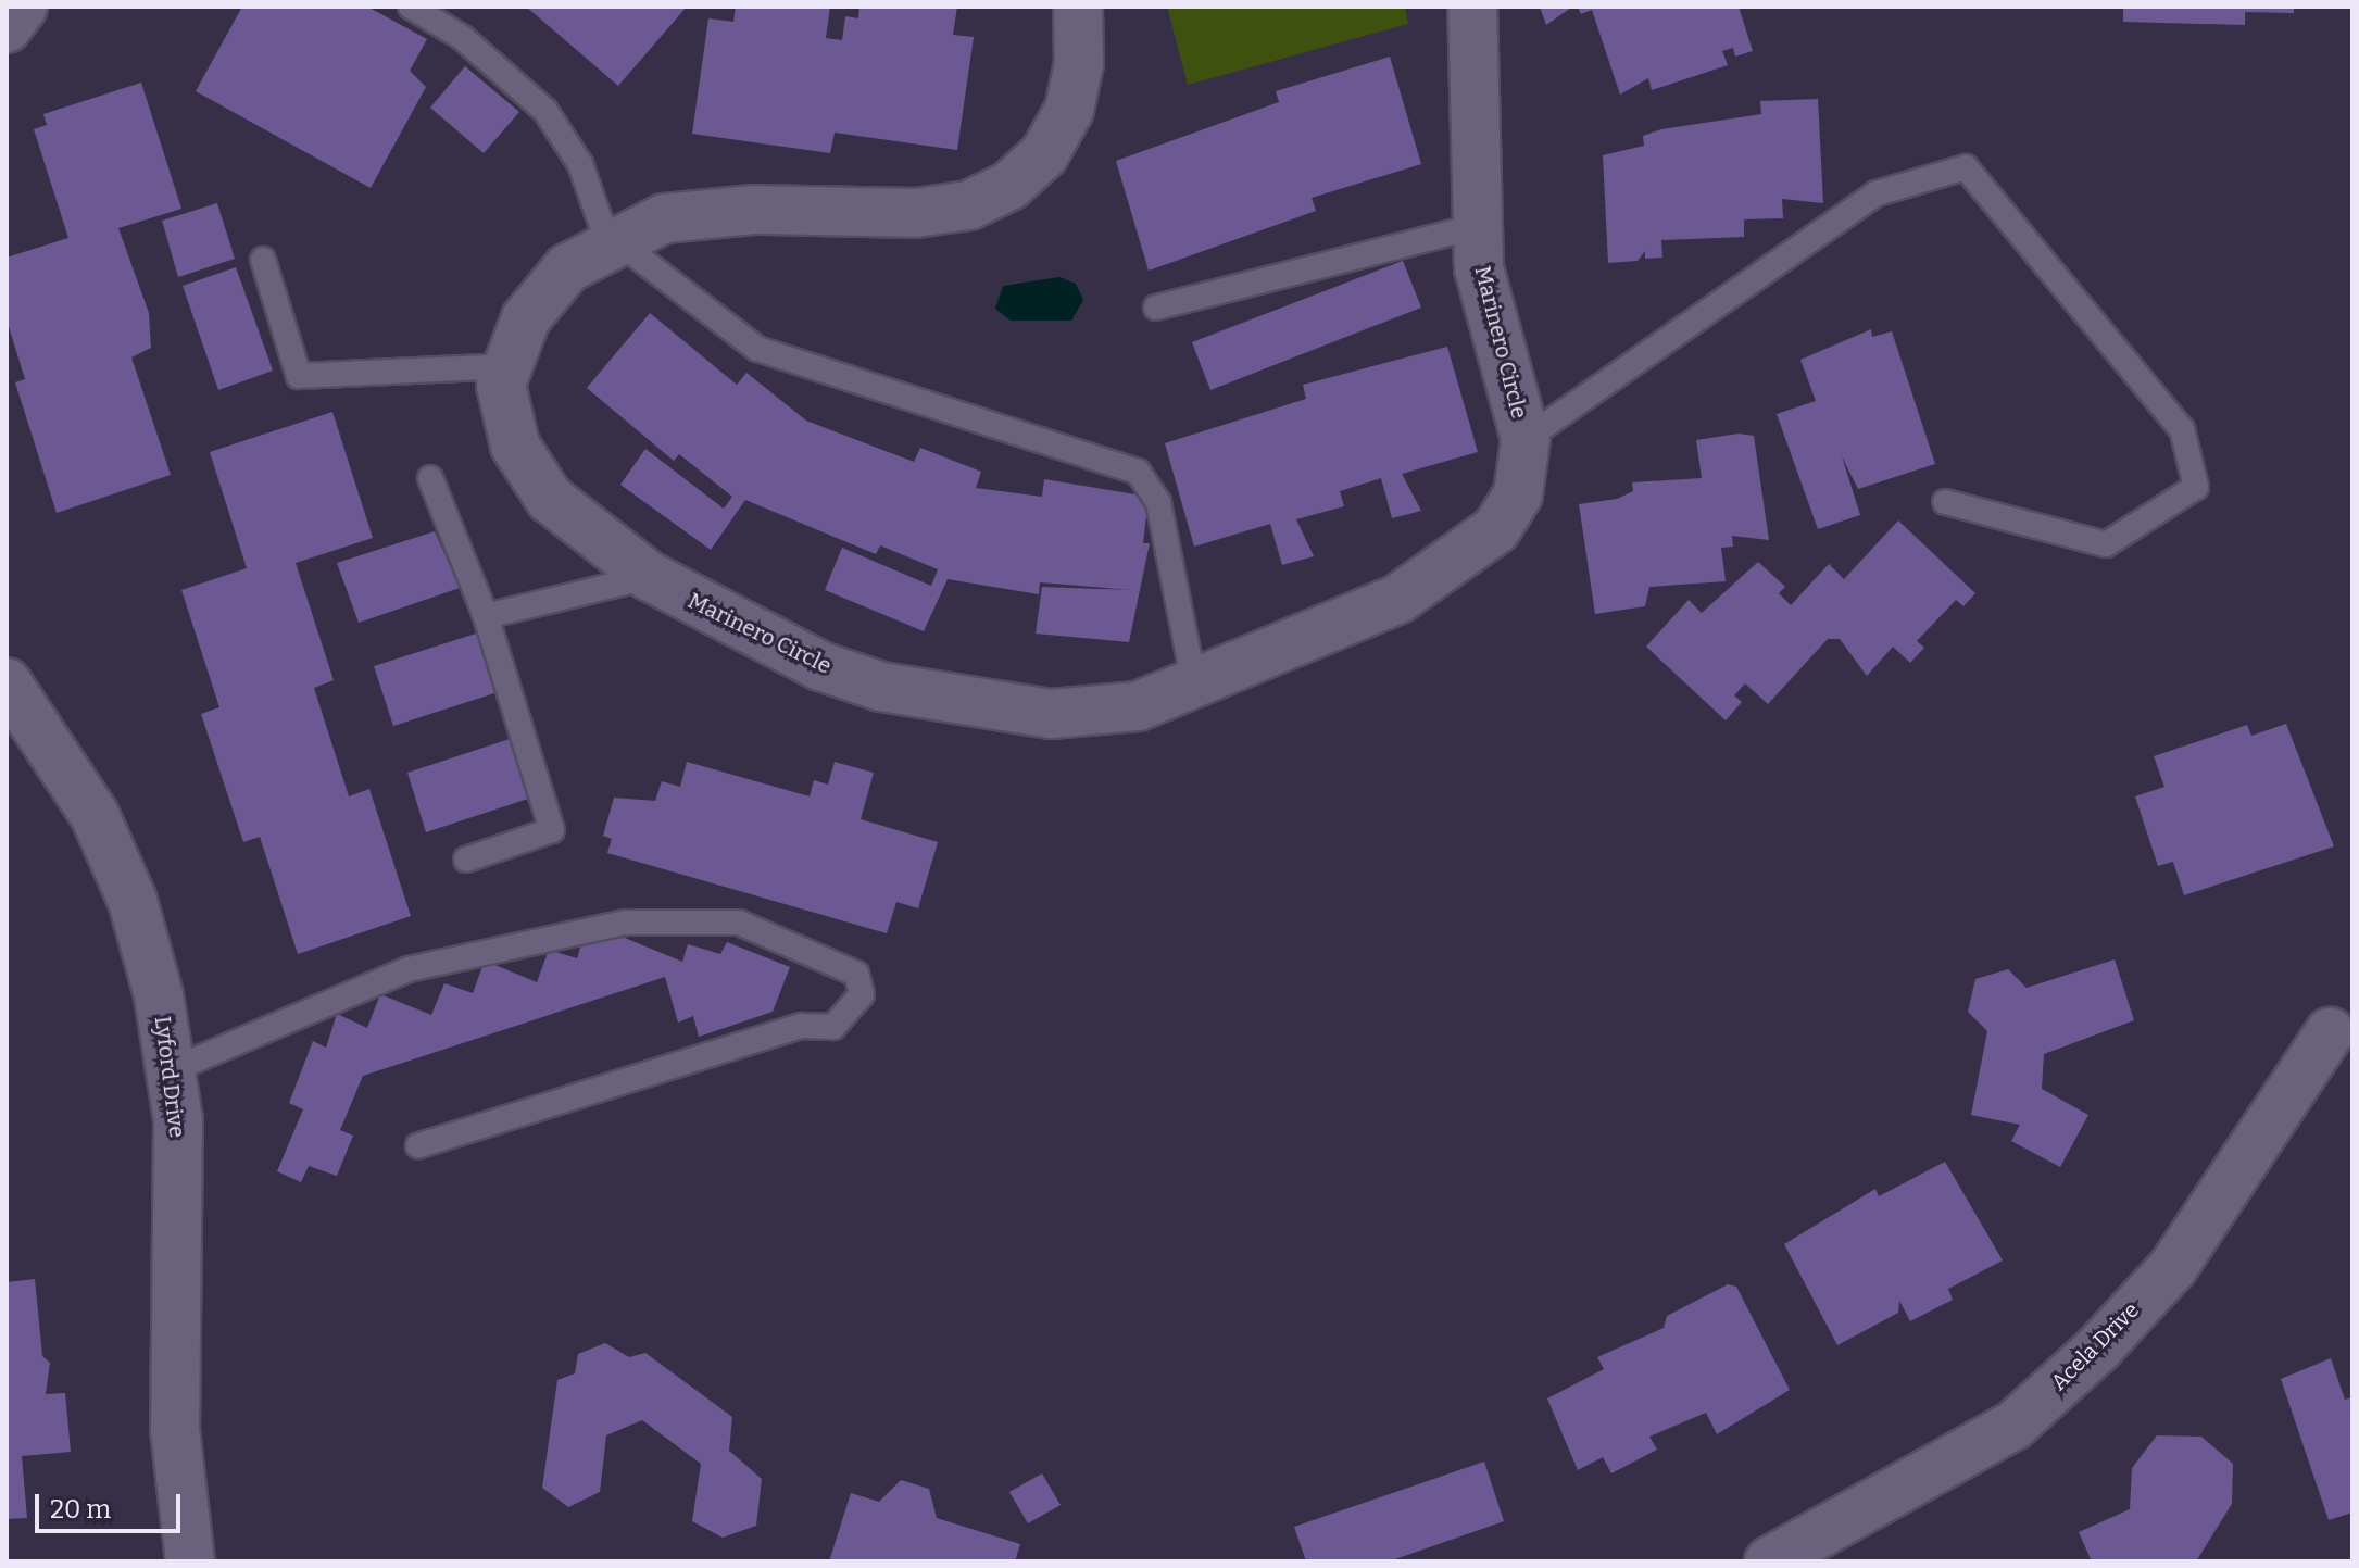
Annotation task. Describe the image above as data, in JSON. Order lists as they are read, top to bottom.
{
  "streets": {
    "street": ["Marinero Circle", "Lyford Drive", "Acela Drive"]
  },
  "scale_bar": "20 m"
}
